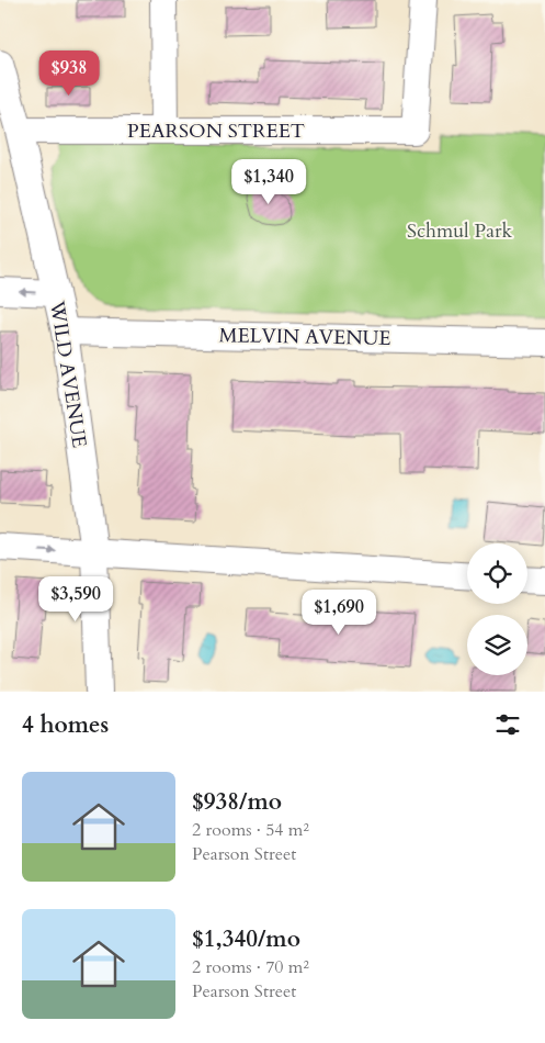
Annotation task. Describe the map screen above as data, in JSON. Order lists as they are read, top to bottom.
{
  "streets": {
    "street": ["PEARSON STREET", "MELVIN AVENUE", "WILD AVENUE"]
  },
  "crossings": [
    ["PEARSON STREET", "WILD AVENUE"],
    ["MELVIN AVENUE", "WILD AVENUE"]
  ],
  "parks": ["Schmul Park"],
  "page": {
    "price": [
      "$938",
      "$1,340",
      "$3,590",
      "$1,690"
    ],
    "heading": "4 homes",
    "list": [
      {
        "name": "$938/mo",
        "note": "2 rooms · 54 m² · Pearson Street"
      },
      {
        "name": "$1,340/mo",
        "note": "2 rooms · 70 m² · Pearson Street"
      }
    ]
  }
}
